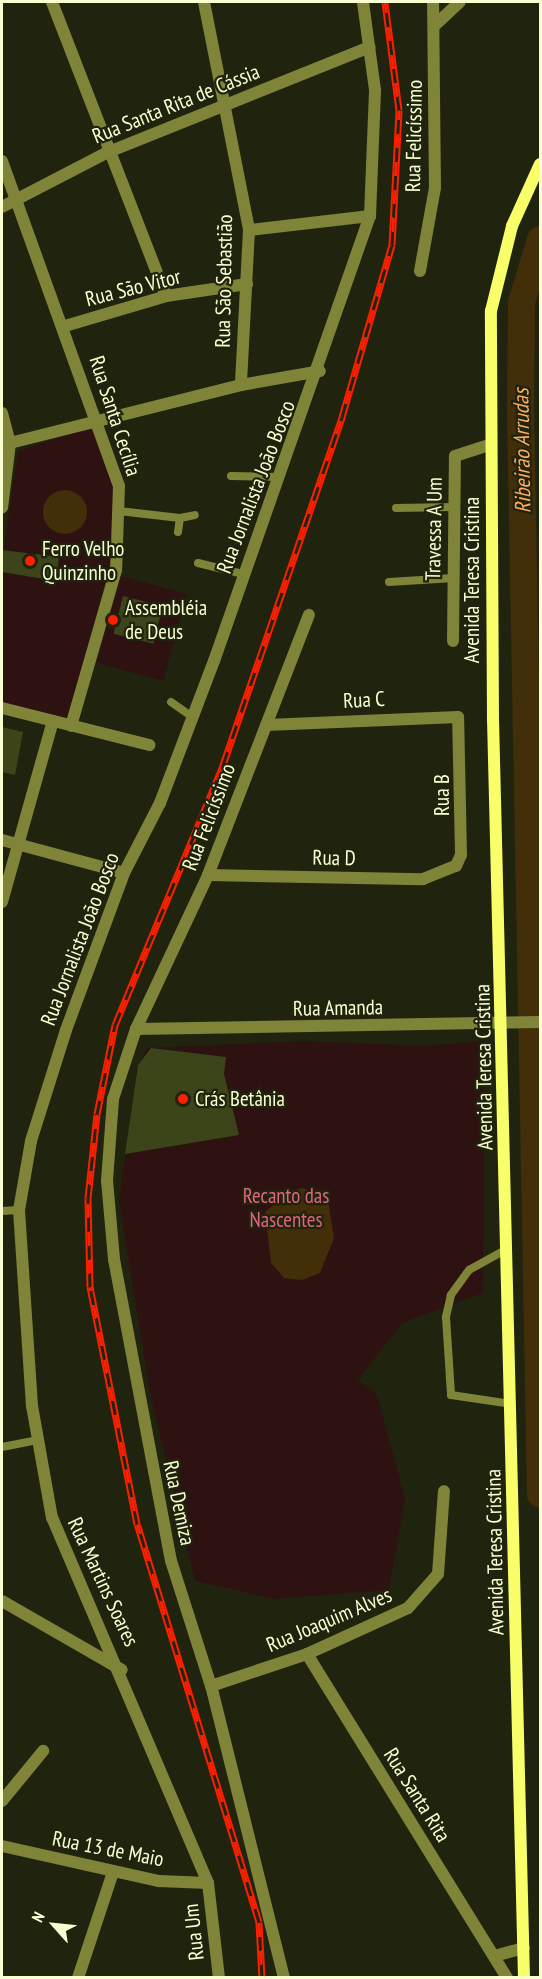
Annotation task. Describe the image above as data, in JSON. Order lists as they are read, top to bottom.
{
  "streets": {
    "main road": ["Avenida Teresa Cristina"],
    "street": [
      "Rua Santa Rita de Cássia",
      "Rua Felicíssimo",
      "Rua São Sebastião",
      "Rua São Vitor",
      "Rua Santa Cecília",
      "Rua Jornalista João Bosco",
      "Travessa A Um",
      "Rua C",
      "Rua B",
      "Rua D",
      "Rua Amanda",
      "Rua Demiza",
      "Rua Martins Soares",
      "Rua Joaquim Alves",
      "Rua Santa Rita",
      "Rua 13 de Maio",
      "Rua Um"
    ]
  },
  "crossings": [
    ["Rua Santa Rita de Cássia", "Rua São Sebastião"],
    ["Rua Santa Rita de Cássia", "Rua Santa Cecília"],
    ["Rua Santa Rita de Cássia", "Rua Jornalista João Bosco"],
    ["Rua Felicíssimo", "Rua C"],
    ["Rua Felicíssimo", "Rua D"],
    ["Rua Felicíssimo", "Rua Amanda"],
    ["Rua Felicíssimo", "Rua Demiza"],
    ["Rua São Sebastião", "Rua São Vitor"],
    ["Rua São Vitor", "Rua Santa Cecília"],
    ["Rua Jornalista João Bosco", "Rua Martins Soares"],
    ["Travessa A Um", "Avenida Teresa Cristina"],
    ["Avenida Teresa Cristina", "Rua Amanda"],
    ["Rua C", "Rua B"],
    ["Rua B", "Rua D"],
    ["Rua Amanda", "Rua Demiza"],
    ["Rua Demiza", "Rua Joaquim Alves"],
    ["Rua Martins Soares", "Rua 13 de Maio"],
    ["Rua Martins Soares", "Rua Um"],
    ["Rua Joaquim Alves", "Rua Santa Rita"],
    ["Rua 13 de Maio", "Rua Um"]
  ],
  "water": ["Ribeirão Arrudas"],
  "parks": ["Recanto das Nascentes"],
  "places": ["Ferro Velho Quinzinho", "Assembléia de Deus", "Crás Betânia"],
  "north": "top left"
}
